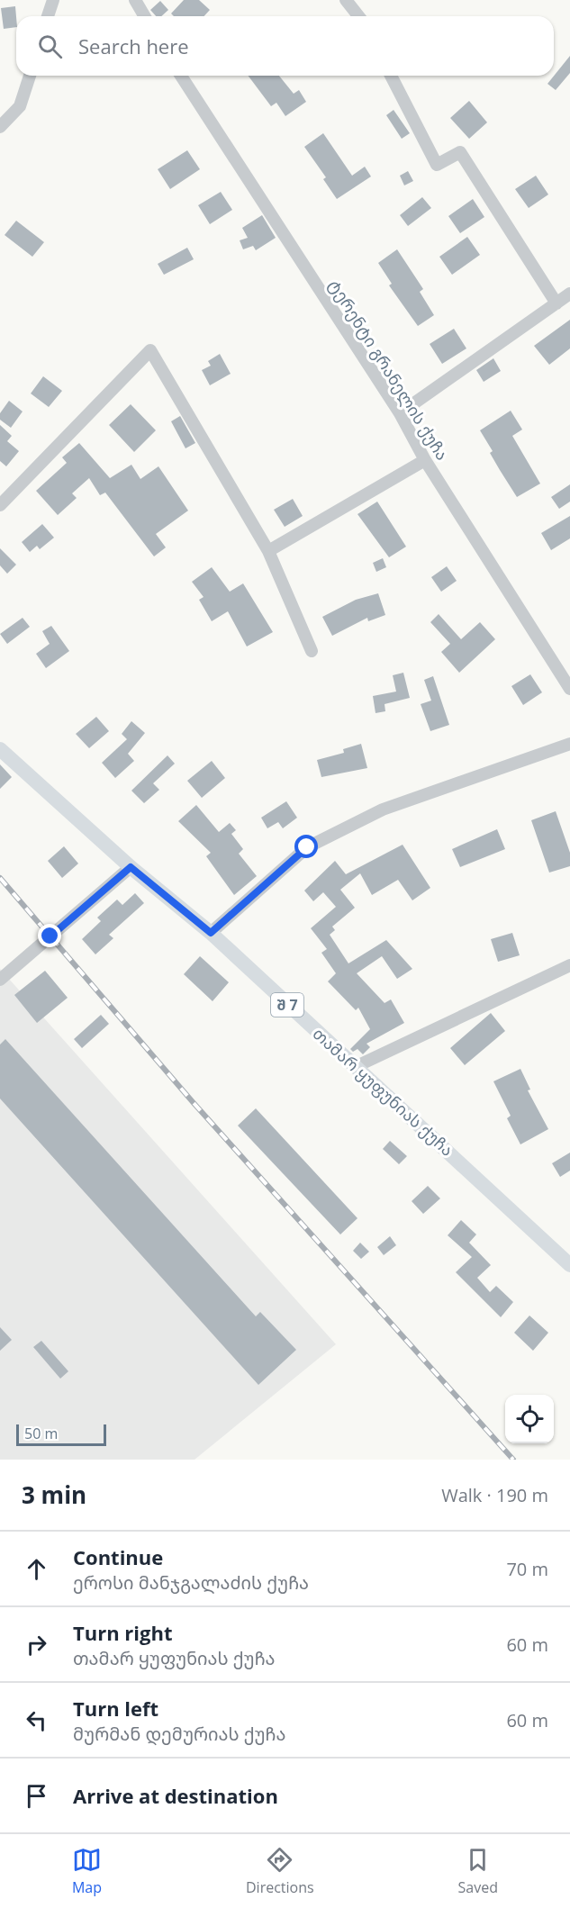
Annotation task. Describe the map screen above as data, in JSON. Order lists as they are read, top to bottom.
{
  "streets": {
    "main road": ["შ 7", "თამარ ყუფუნიას ქუჩა"],
    "street": ["ტერენტი გრანელის ქუჩა"]
  },
  "scale_bar": "50 m",
  "page": {
    "search": "Search here",
    "scale": "50 m",
    "heading": ["3 min", "Walk · 190 m"],
    "list": [
      ["Continue", "ეროსი მანჯგალაძის ქუჩა", "70 m"],
      ["Turn right", "თამარ ყუფუნიას ქუჩა", "60 m"],
      ["Turn left", "მურმან დემურიას ქუჩა", "60 m"],
      "Arrive at destination"
    ],
    "nav": ["Map", "Directions", "Saved"]
  }
}
